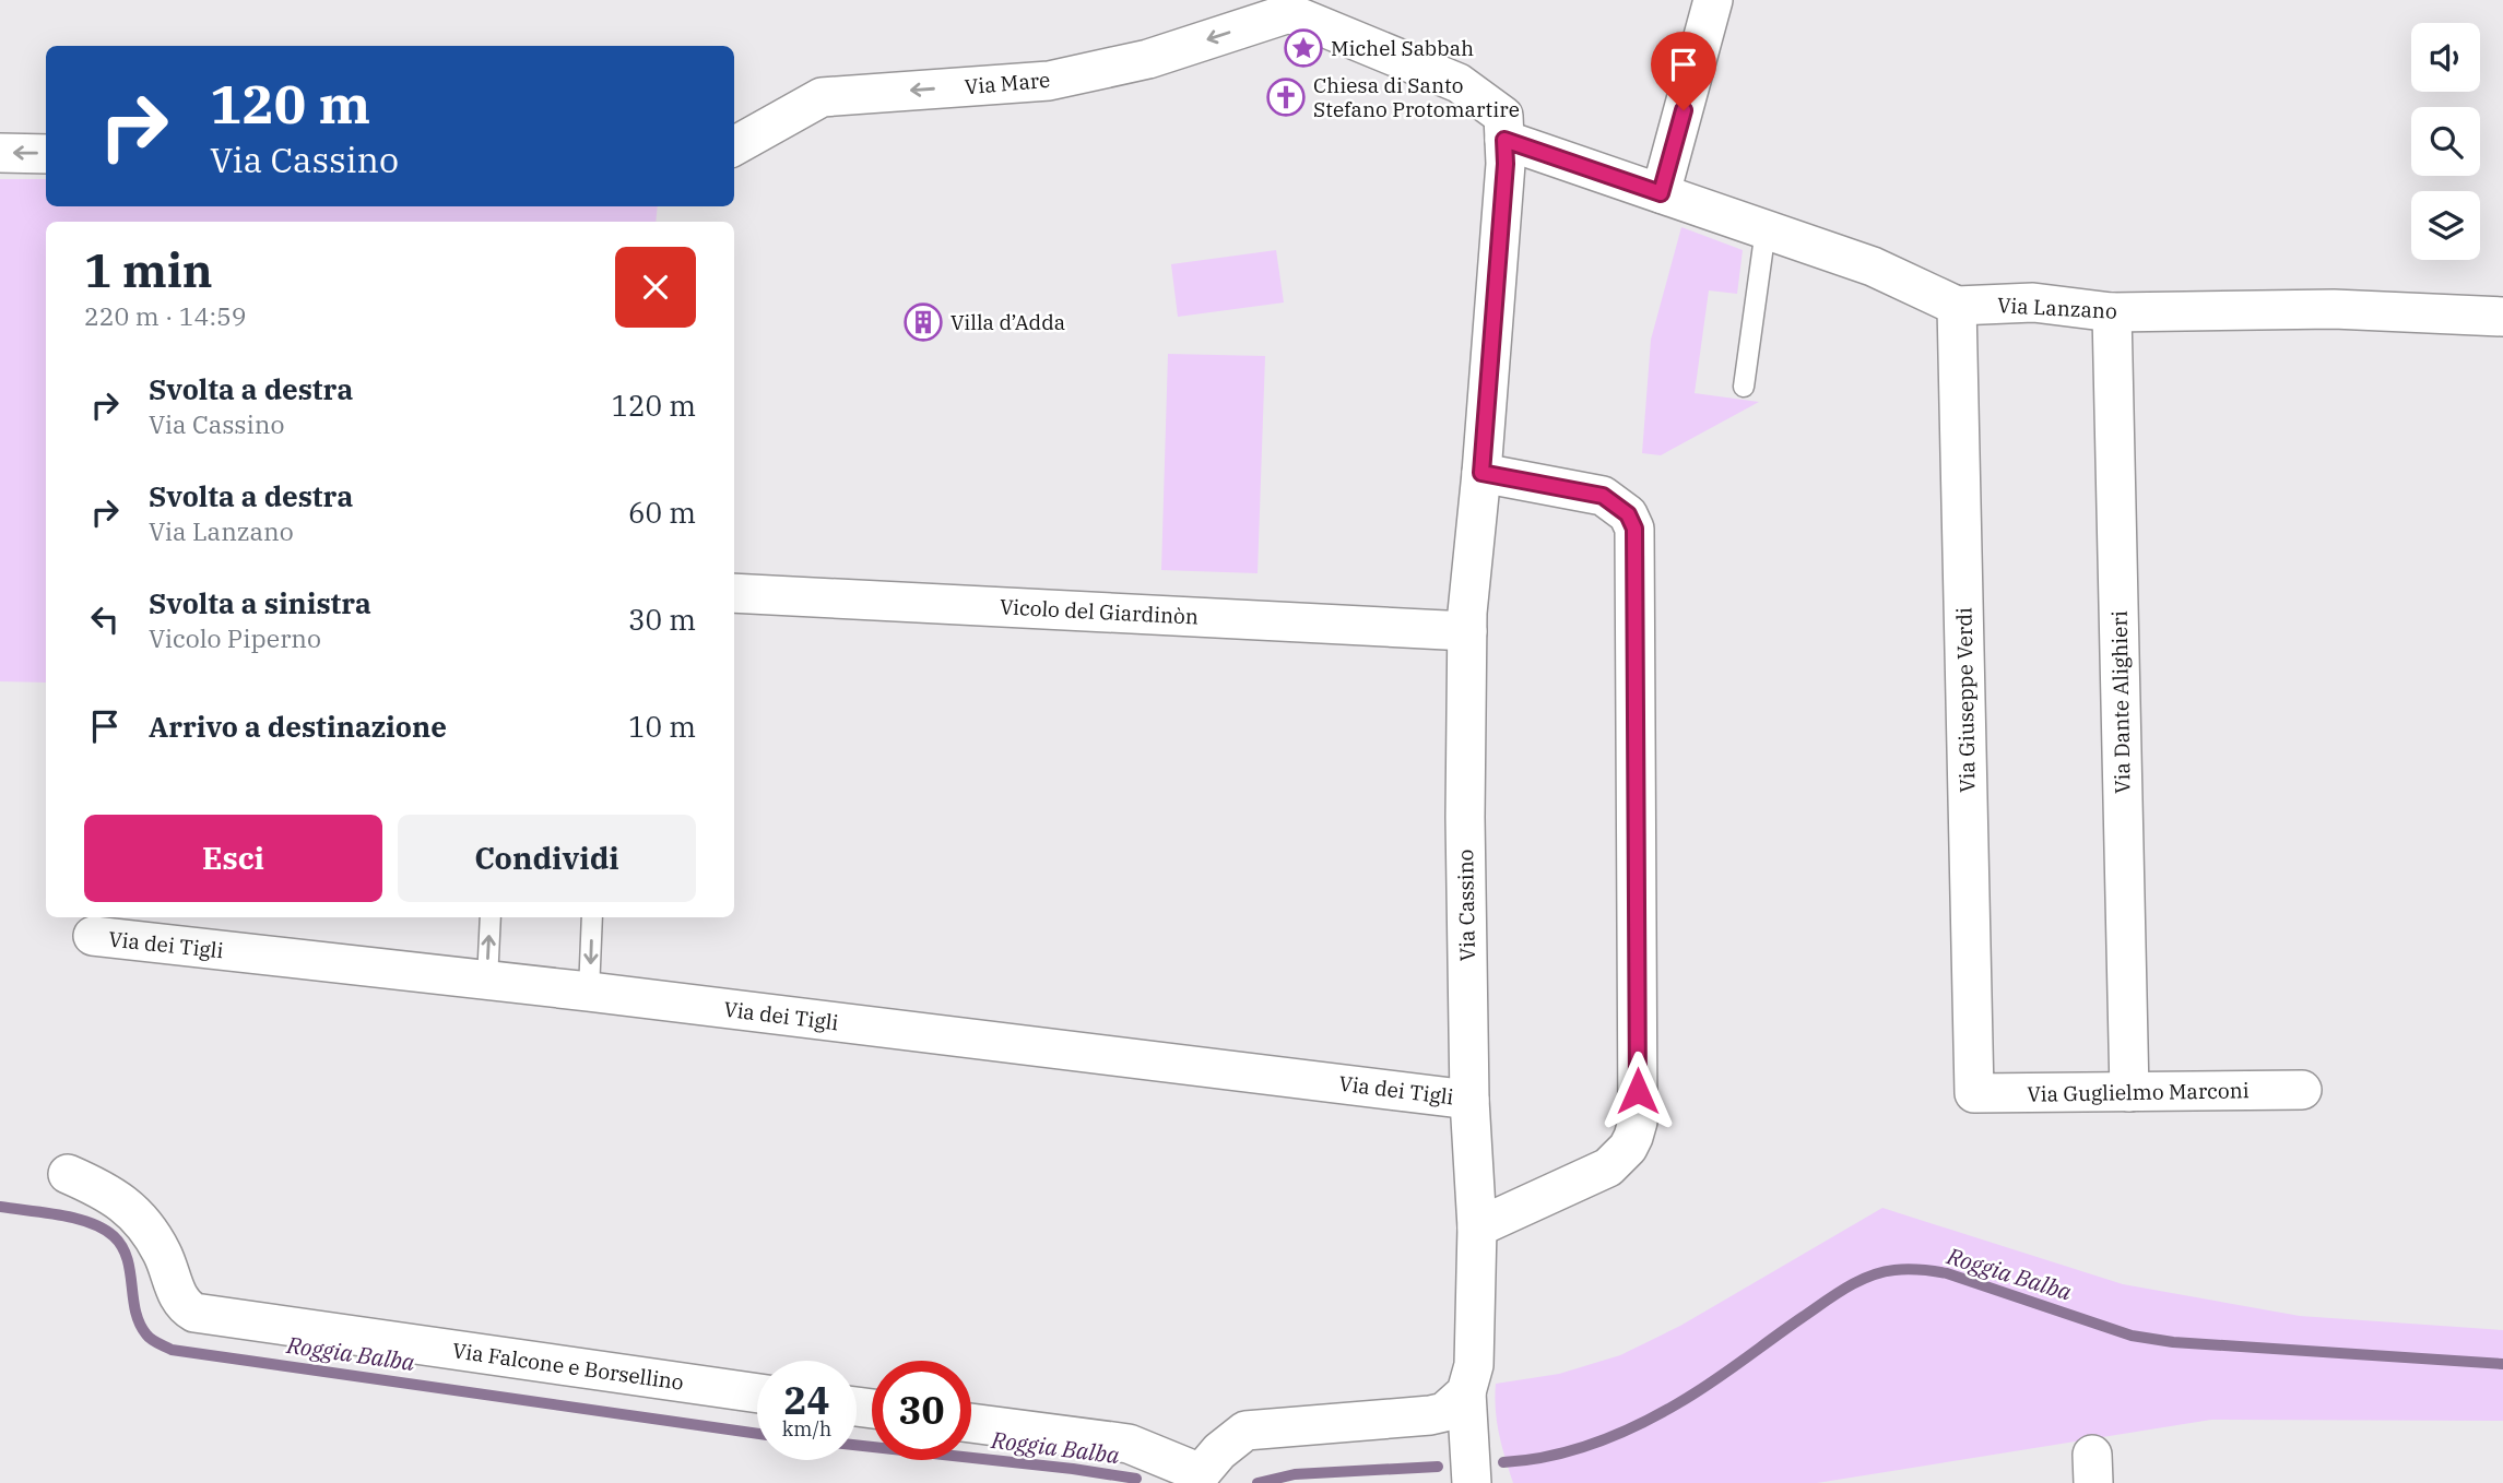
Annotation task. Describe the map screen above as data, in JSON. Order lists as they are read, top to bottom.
{
  "streets": {
    "street": [
      "Via Mare",
      "Via Lanzano",
      "Vicolo del Giardinòn",
      "Via Giuseppe Verdi",
      "Via Dante Alighieri",
      "Via Cassino",
      "Via dei Tigli",
      "Via Guglielmo Marconi",
      "Via Falcone e Borsellino"
    ]
  },
  "crossings": [
    ["Via Mare", "Via Lanzano"],
    ["Via Lanzano", "Via Giuseppe Verdi"],
    ["Via Lanzano", "Via Dante Alighieri"],
    ["Via Lanzano", "Via Cassino"],
    ["Vicolo del Giardinòn", "Via Cassino"],
    ["Via Giuseppe Verdi", "Via Guglielmo Marconi"],
    ["Via Dante Alighieri", "Via Guglielmo Marconi"],
    ["Via Cassino", "Via dei Tigli"]
  ],
  "one_way": ["Via Mare"],
  "water": ["Roggia Balba"],
  "places": {
    "place": ["Michel Sabbah"],
    "church": ["Chiesa di Santo Stefano Protomartire"],
    "building": ["Villa d’Adda"]
  },
  "page": {
    "turn": ["120 m", "Via Cassino"],
    "heading": ["1 min", "220 m · 14:59"],
    "list": [
      {
        "name": "Svolta a destra",
        "note": "Via Cassino",
        "value": "120 m"
      },
      {
        "name": "Svolta a destra",
        "note": "Via Lanzano",
        "value": "60 m"
      },
      {
        "name": "Svolta a sinistra",
        "note": "Vicolo Piperno",
        "value": "30 m"
      },
      {
        "name": "Arrivo a destinazione",
        "value": "10 m"
      }
    ],
    "buttons": ["Esci", "Condividi"],
    "speed": "24 km/h",
    "limit": "30"
  }
}
